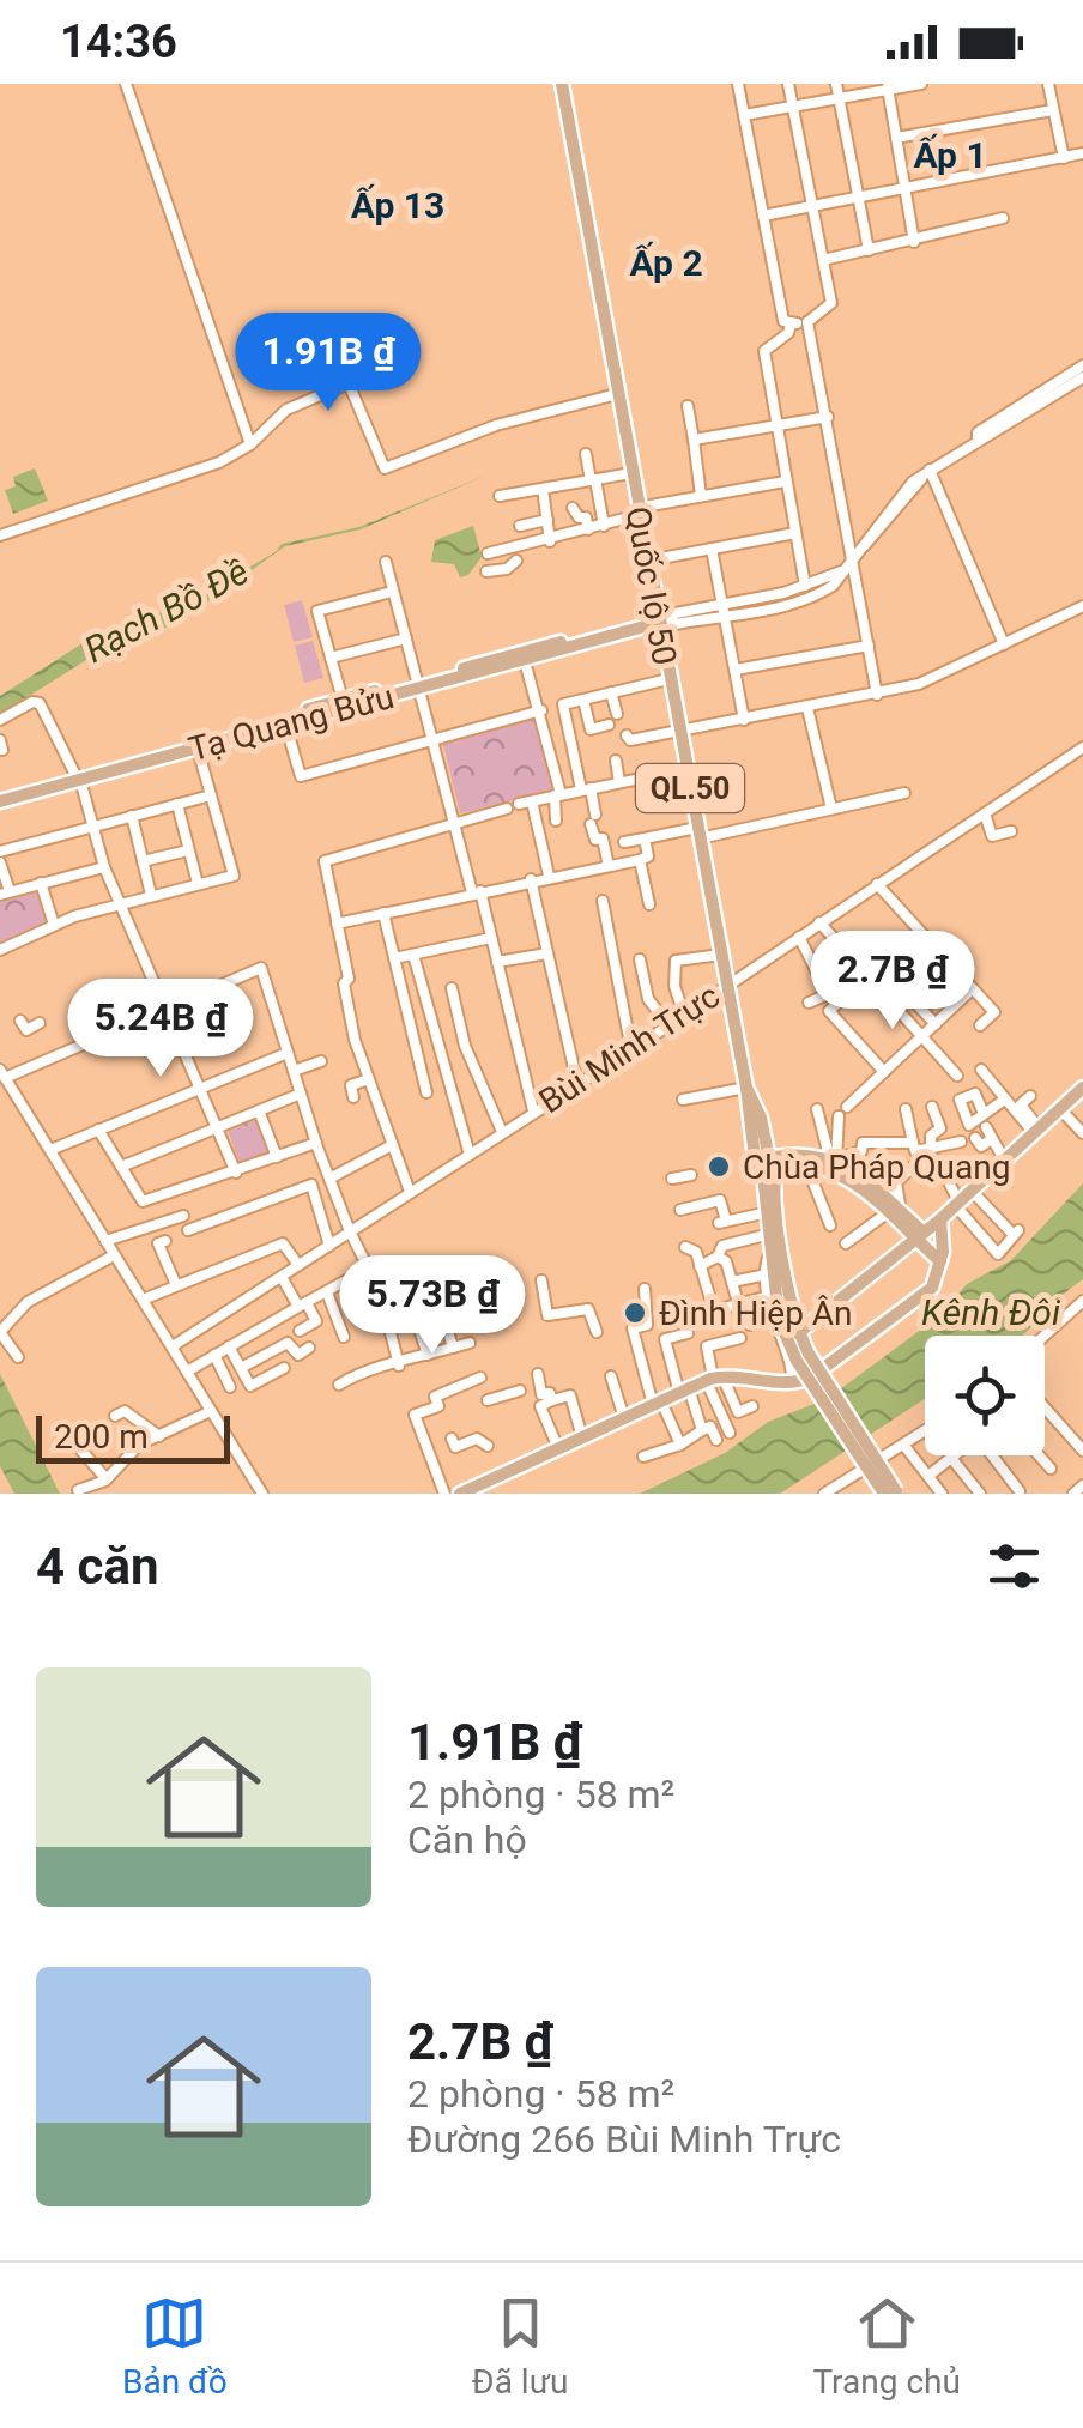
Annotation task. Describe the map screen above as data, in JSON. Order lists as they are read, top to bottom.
{
  "streets": {
    "main road": ["Quốc lộ 50", "Tạ Quang Bửu", "QL.50"],
    "street": ["Bùi Minh Trực"]
  },
  "crossings": [
    ["Quốc lộ 50", "Tạ Quang Bửu"],
    ["Quốc lộ 50", "Bùi Minh Trực"]
  ],
  "districts": ["Ấp 1", "Ấp 13", "Ấp 2"],
  "water": ["Rạch Bồ Đề", "Kênh Đôi"],
  "places": ["Chùa Pháp Quang", "Đình Hiệp Ân"],
  "scale_bar": "200 m",
  "page": {
    "status": "14:36",
    "price": [
      "1.91B ₫",
      "2.7B ₫",
      "5.24B ₫",
      "5.73B ₫"
    ],
    "scale": "200 m",
    "heading": "4 căn",
    "list": [
      {
        "name": "1.91B ₫",
        "note": "2 phòng · 58 m² · Căn hộ"
      },
      {
        "name": "2.7B ₫",
        "note": "2 phòng · 58 m² · Đường 266 Bùi Minh Trực"
      }
    ],
    "tabs": ["Bản đồ", "Đã lưu", "Trang chủ"]
  }
}
